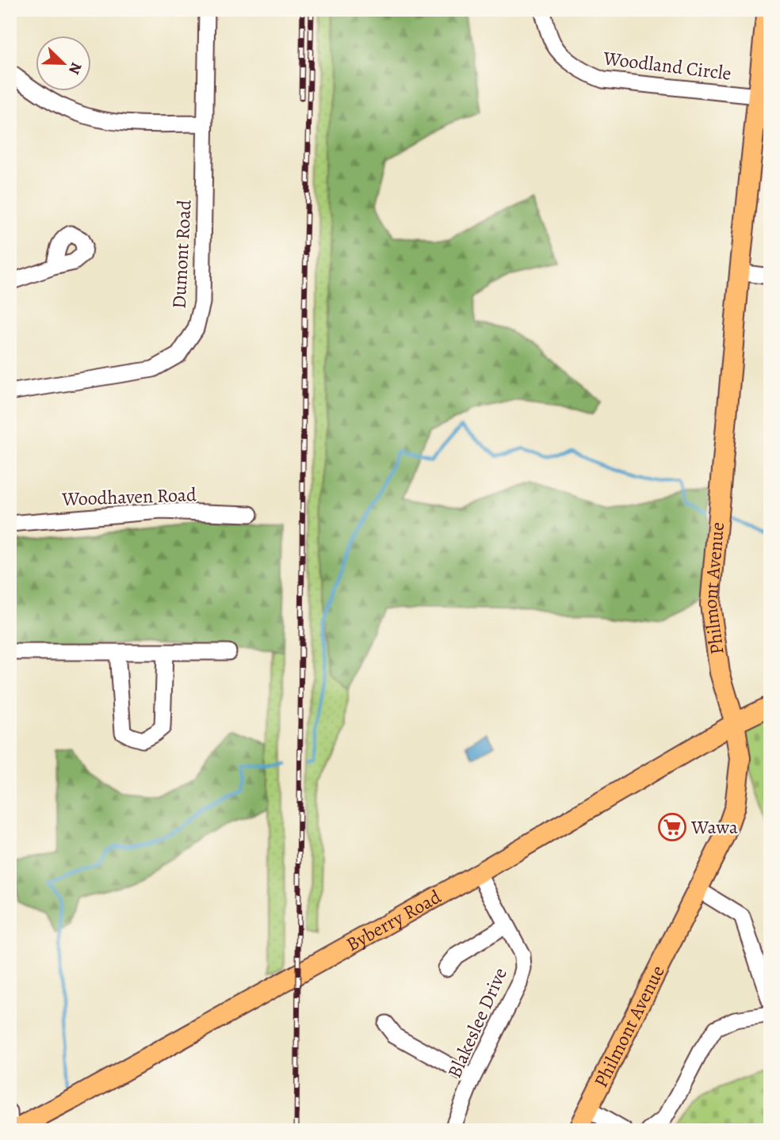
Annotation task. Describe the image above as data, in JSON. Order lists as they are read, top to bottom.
{
  "streets": {
    "main road": ["Philmont Avenue", "Byberry Road"],
    "street": [
      "Woodland Circle",
      "Dumont Road",
      "Woodhaven Road",
      "Blakeslee Drive"
    ]
  },
  "crossings": [
    ["Woodland Circle", "Philmont Avenue"],
    ["Philmont Avenue", "Byberry Road"],
    ["Byberry Road", "Blakeslee Drive"]
  ],
  "places": {
    "supermarket": ["Wawa"]
  },
  "north": "bottom right"
}
